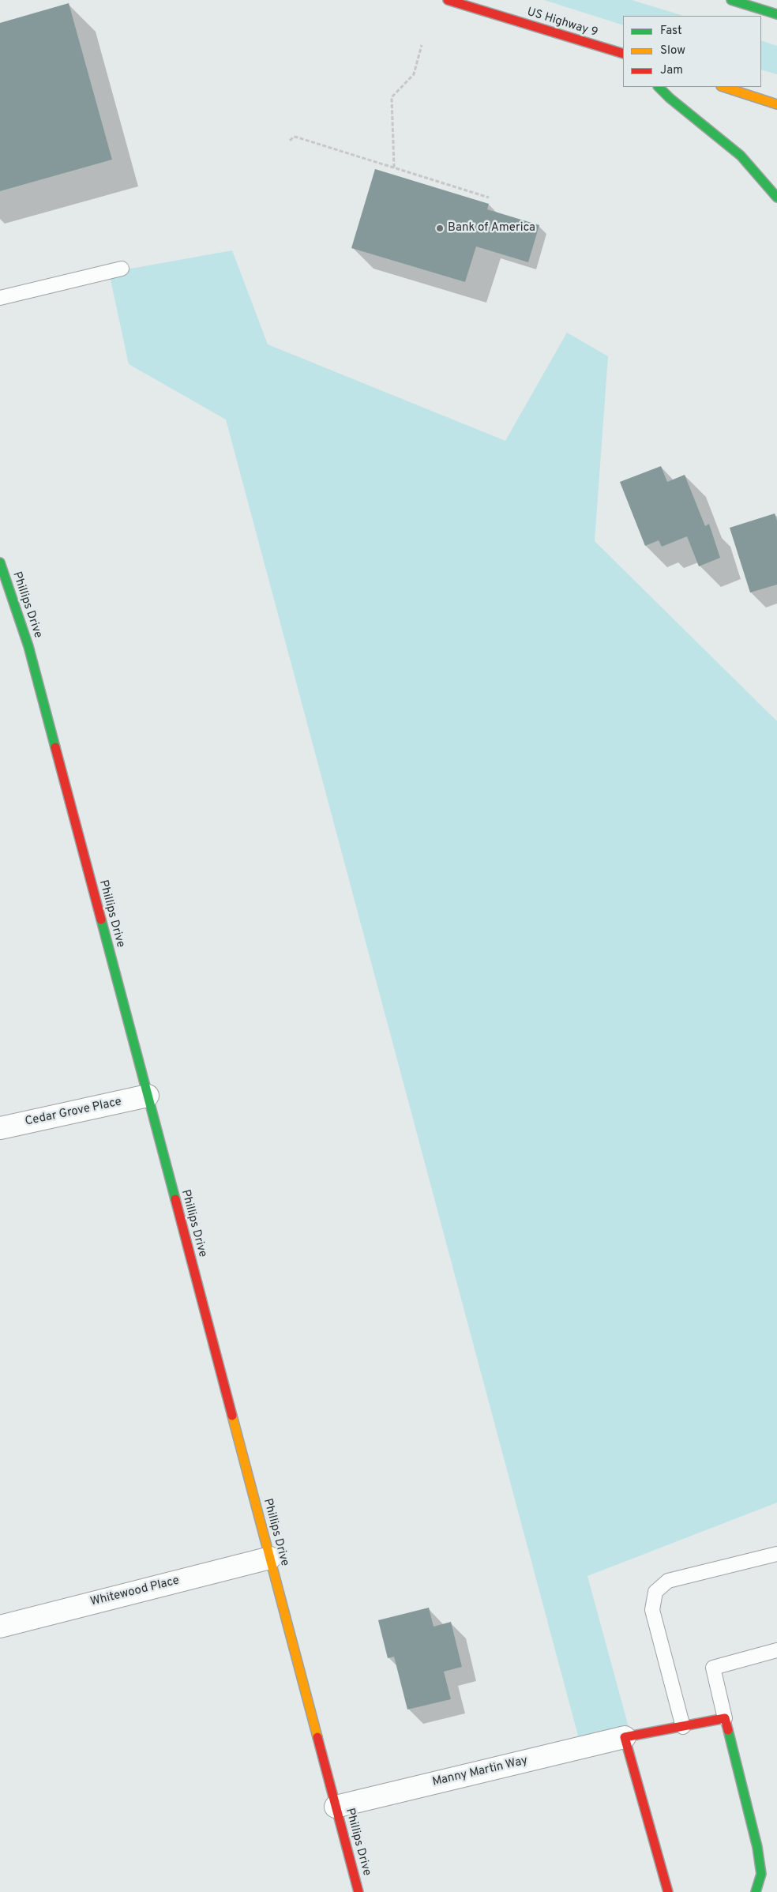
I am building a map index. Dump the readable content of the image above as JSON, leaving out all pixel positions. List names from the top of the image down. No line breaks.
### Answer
{"streets":{"main road":["US Highway 9","Phillips Drive"],"street":["Cedar Grove Place","Whitewood Place","Manny Martin Way"]},"crossings":[["Phillips Drive","Cedar Grove Place"],["Phillips Drive","Whitewood Place"],["Phillips Drive","Manny Martin Way"]],"places":["Bank of America"],"legend":["Fast","Slow","Jam"]}
